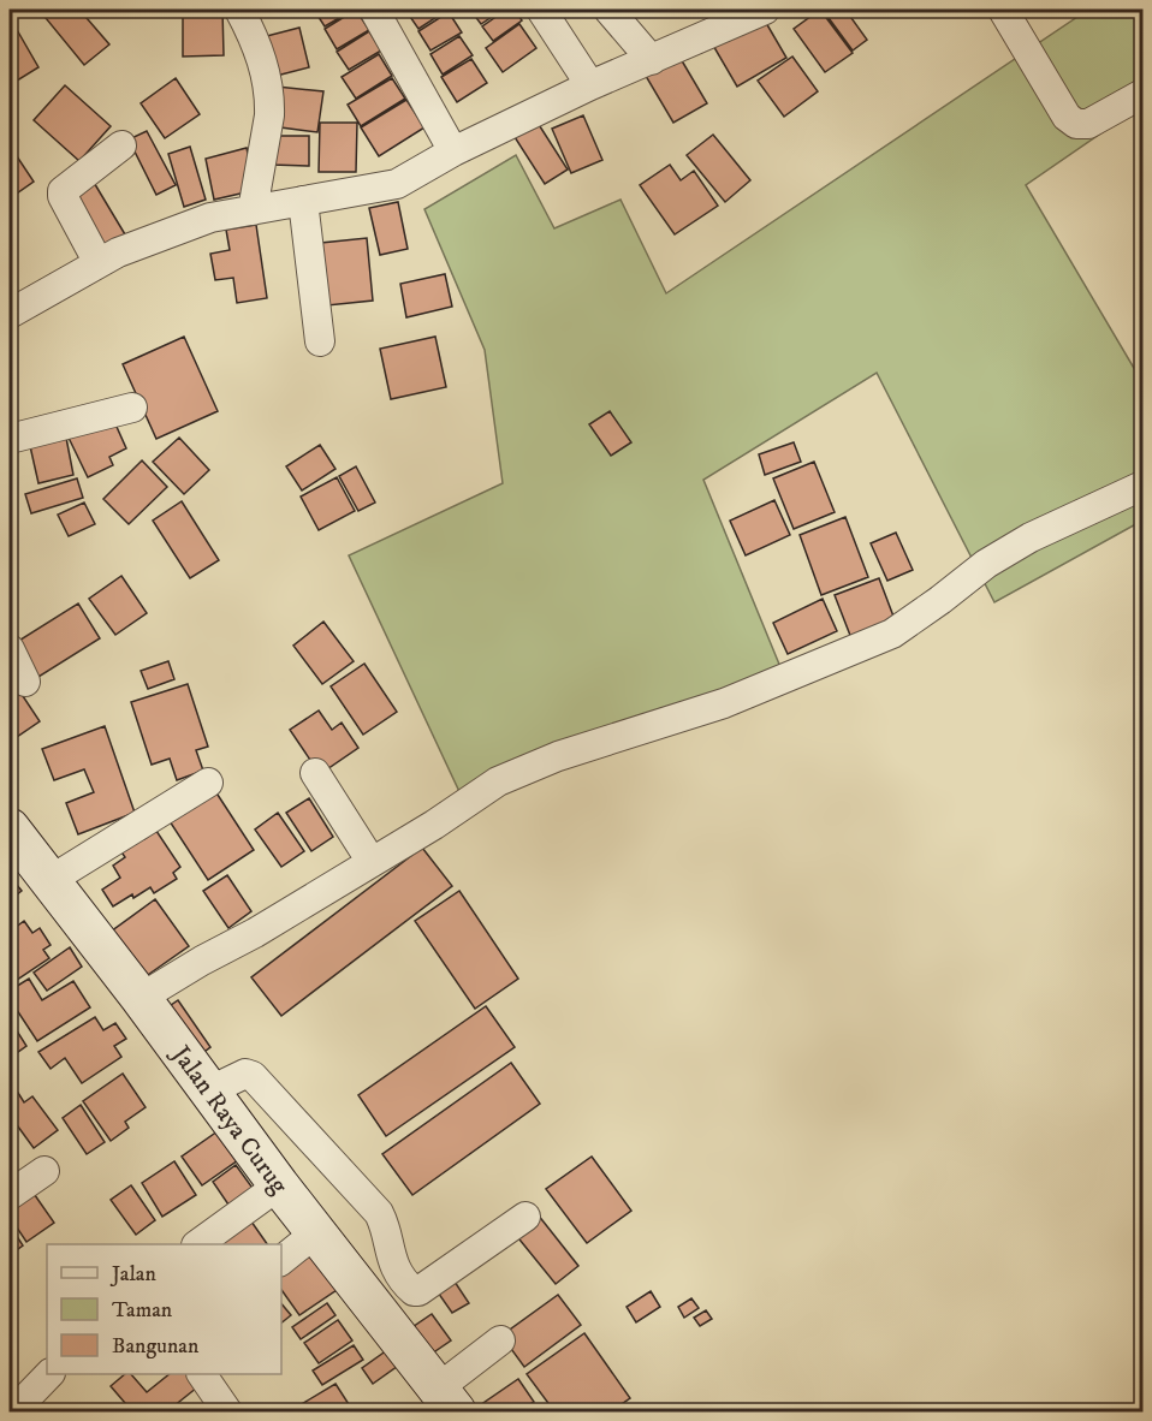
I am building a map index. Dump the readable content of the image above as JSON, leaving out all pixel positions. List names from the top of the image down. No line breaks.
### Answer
{"streets":{"main road":["Jalan Raya Curug"]},"legend":["Jalan","Taman","Bangunan"]}
